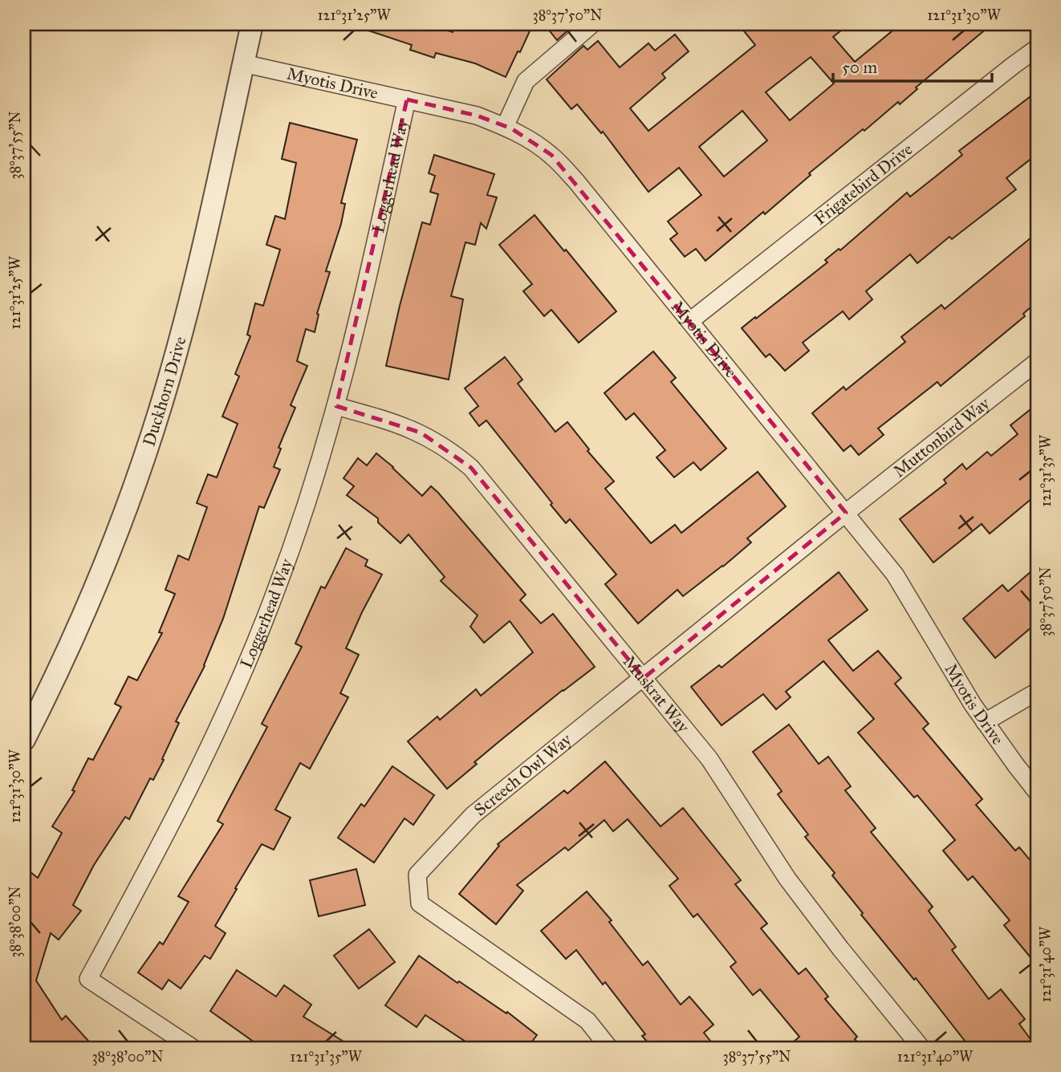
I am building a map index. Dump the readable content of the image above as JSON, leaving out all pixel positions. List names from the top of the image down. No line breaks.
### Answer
{"streets":{"street":["Myotis Drive","Loggerhead Way","Frigatebird Drive","Duckhorn Drive","Muttonbird Way","Muskrat Way","Screech Owl Way"]},"crossings":[["Myotis Drive","Loggerhead Way"],["Myotis Drive","Frigatebird Drive"],["Myotis Drive","Duckhorn Drive"],["Myotis Drive","Muttonbird Way"],["Myotis Drive","Screech Owl Way"],["Loggerhead Way","Muskrat Way"],["Muttonbird Way","Screech Owl Way"],["Muskrat Way","Screech Owl Way"]],"scale_bar":"50 m","coordinates":["121°31'25\"W","38°37'50\"N","121°31'30\"W","38°37'55\"N","121°31'35\"W","38°38'00\"N","121°31'40\"W"]}
